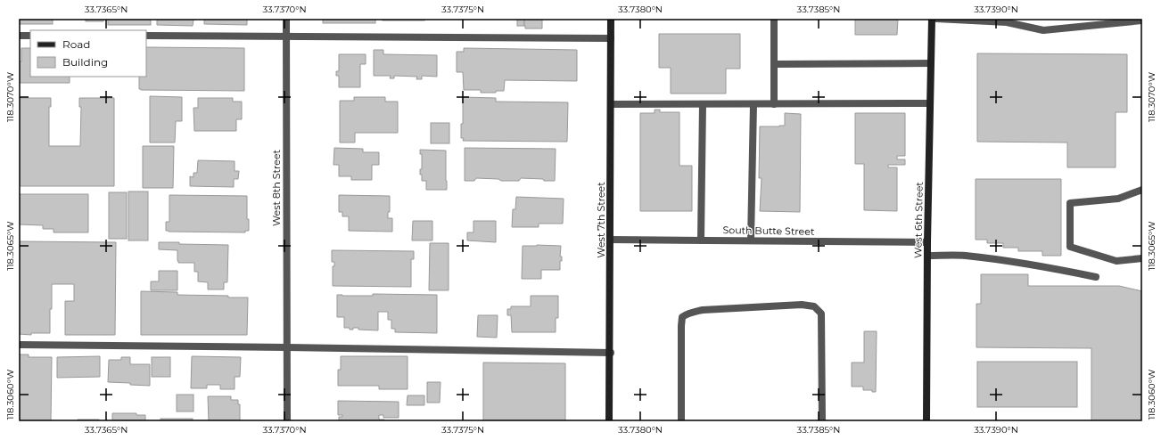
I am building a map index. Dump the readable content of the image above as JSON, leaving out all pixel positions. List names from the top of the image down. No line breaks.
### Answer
{"streets":{"street":["West 8th Street","West 7th Street","West 6th Street","South Butte Street"]},"crossings":[["West 7th Street","South Butte Street"],["West 6th Street","South Butte Street"]],"legend":["Road","Building"],"coordinates":["33.7365°N","33.7370°N","33.7375°N","33.7380°N","33.7385°N","33.7390°N","118.3070°W","118.3065°W","118.3060°W"]}
